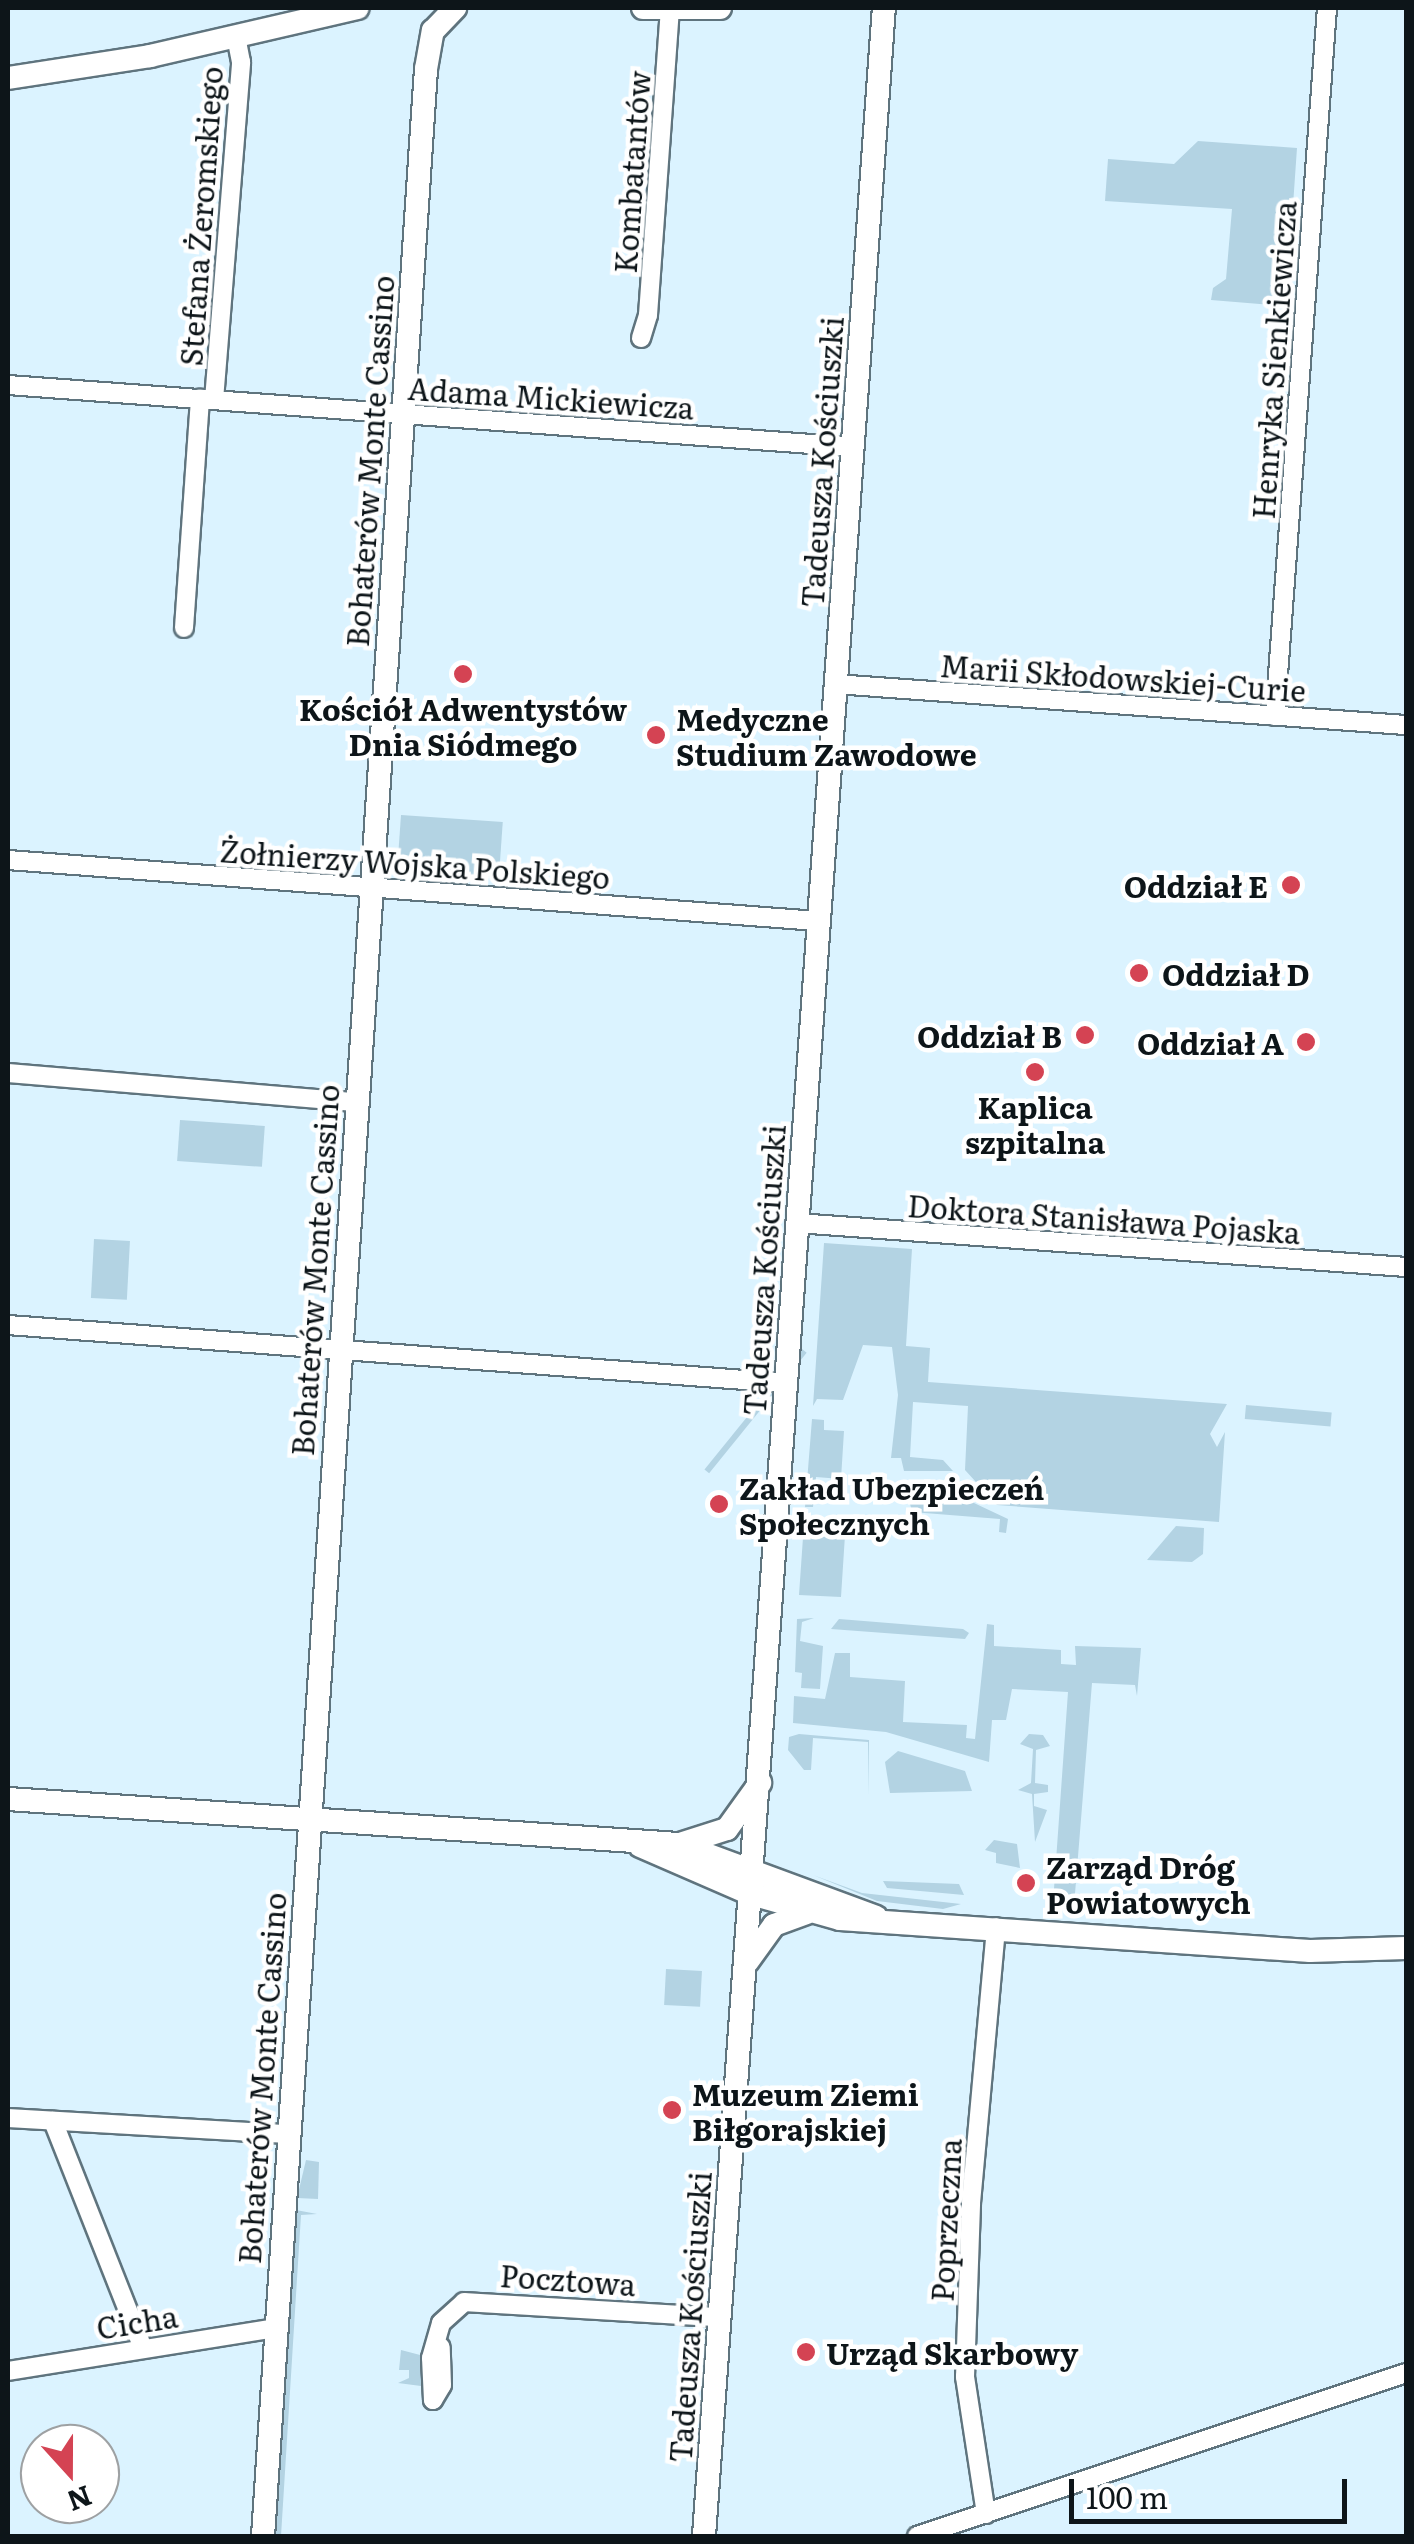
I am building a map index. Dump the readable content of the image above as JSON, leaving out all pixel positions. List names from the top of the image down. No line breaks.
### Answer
{"streets":{"street":["Kombatantów","Stefana Żeromskiego","Henryka Sienkiewicza","Adama Mickiewicza","Bohaterów Monte Cassino","Tadeusza Kościuszki","Marii Skłodowskiej-Curie","Żołnierzy Wojska Polskiego","Doktora Stanisława Pojaska","Poprzeczna","Pocztowa","Cicha"]},"crossings":[["Stefana Żeromskiego","Adama Mickiewicza"],["Henryka Sienkiewicza","Marii Skłodowskiej-Curie"],["Adama Mickiewicza","Bohaterów Monte Cassino"],["Adama Mickiewicza","Tadeusza Kościuszki"],["Bohaterów Monte Cassino","Żołnierzy Wojska Polskiego"],["Bohaterów Monte Cassino","Cicha"],["Tadeusza Kościuszki","Marii Skłodowskiej-Curie"],["Tadeusza Kościuszki","Żołnierzy Wojska Polskiego"],["Tadeusza Kościuszki","Doktora Stanisława Pojaska"],["Tadeusza Kościuszki","Pocztowa"]],"places":["Kościół Adwentystów Dnia Siódmego","Medyczne Studium Zawodowe","Oddział E","Oddział D","Oddział B","Oddział A","Kaplica szpitalna","Zakład Ubezpieczeń Społecznych","Zarząd Dróg Powiatowych","Muzeum Ziemi Biłgorajskiej","Urząd Skarbowy"],"scale_bar":"100 m","north":"bottom"}
